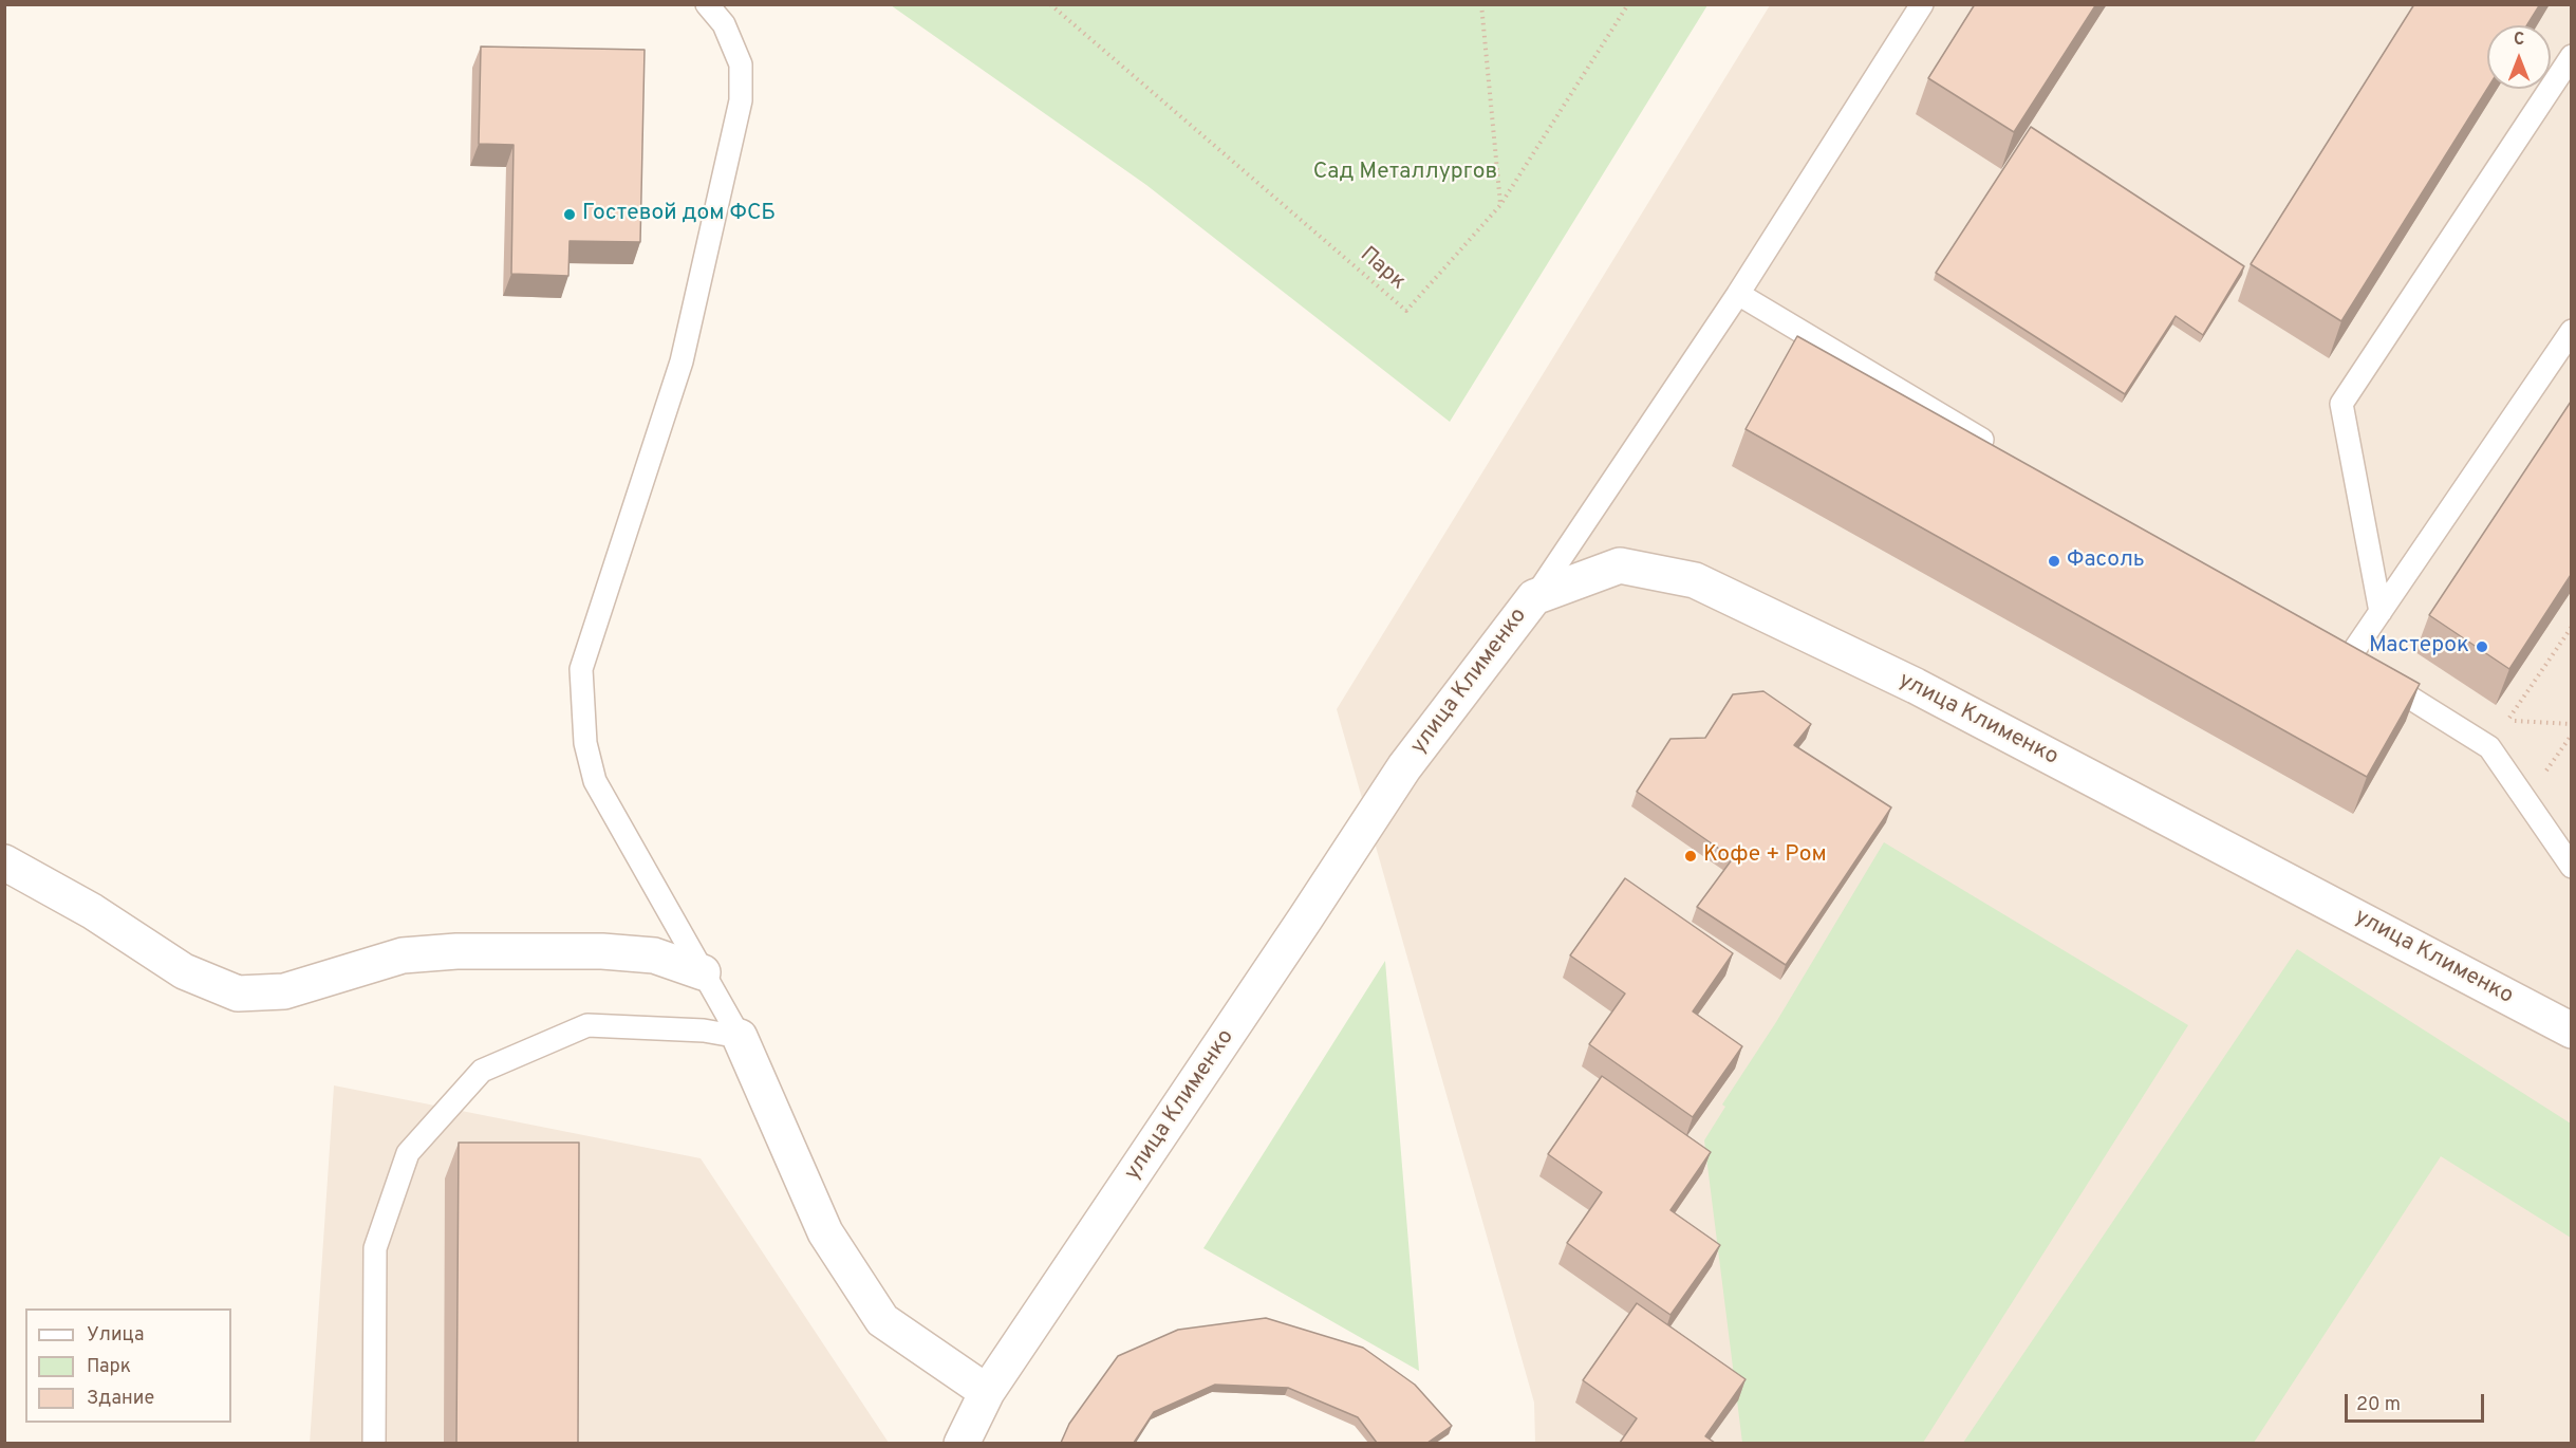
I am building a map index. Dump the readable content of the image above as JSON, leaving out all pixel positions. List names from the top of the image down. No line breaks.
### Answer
{"streets":{"street":["улица Клименко"],"path":["Парк"]},"parks":["Сад Металлургов"],"places":["Гостевой дом ФСБ","Фасоль","Мастерок","Кофе + Ром"],"legend":["Улица","Парк","Здание"],"scale_bar":"20 m","north":"top"}
